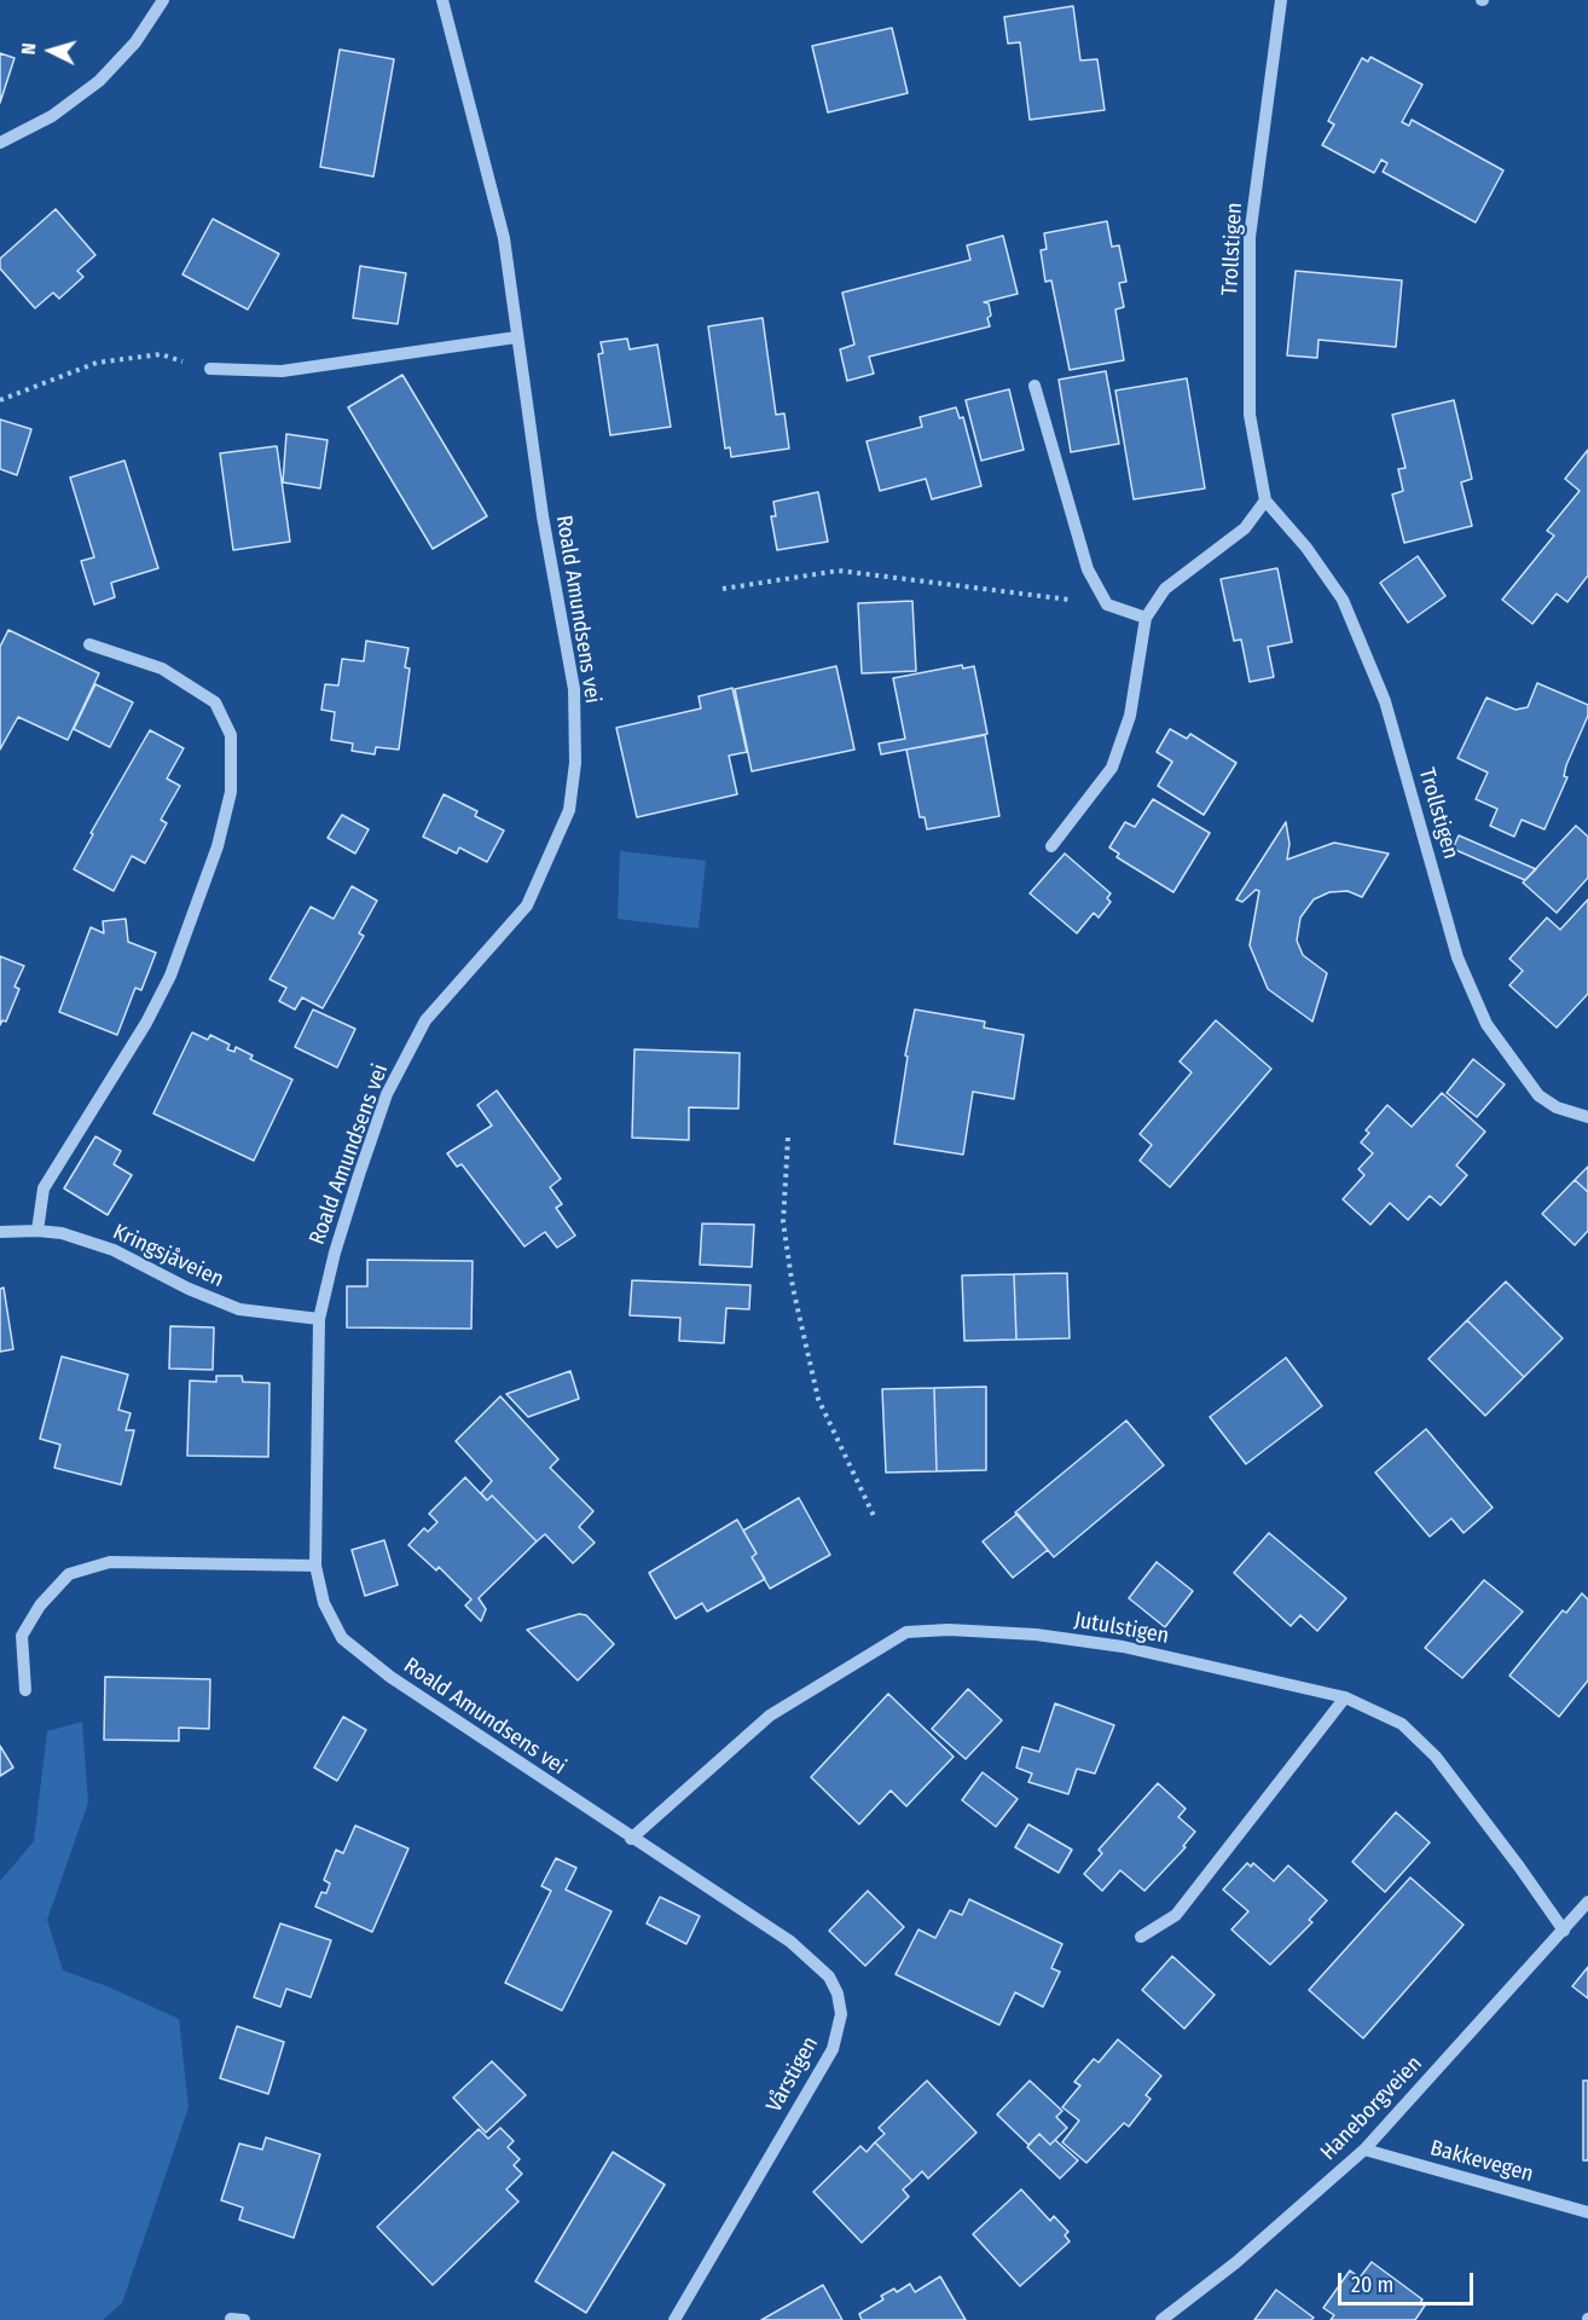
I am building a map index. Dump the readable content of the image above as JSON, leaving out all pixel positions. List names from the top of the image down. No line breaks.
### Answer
{"streets":{"street":["Trollstigen","Roald Amundsens vei","Kringsjåveien","Jutulstigen","Vårstigen","Haneborgveien","Bakkevegen"]},"crossings":[["Roald Amundsens vei","Kringsjåveien"],["Roald Amundsens vei","Jutulstigen"],["Roald Amundsens vei","Vårstigen"],["Jutulstigen","Vårstigen"],["Jutulstigen","Haneborgveien"],["Haneborgveien","Bakkevegen"]],"scale_bar":"20 m","north":"left"}
